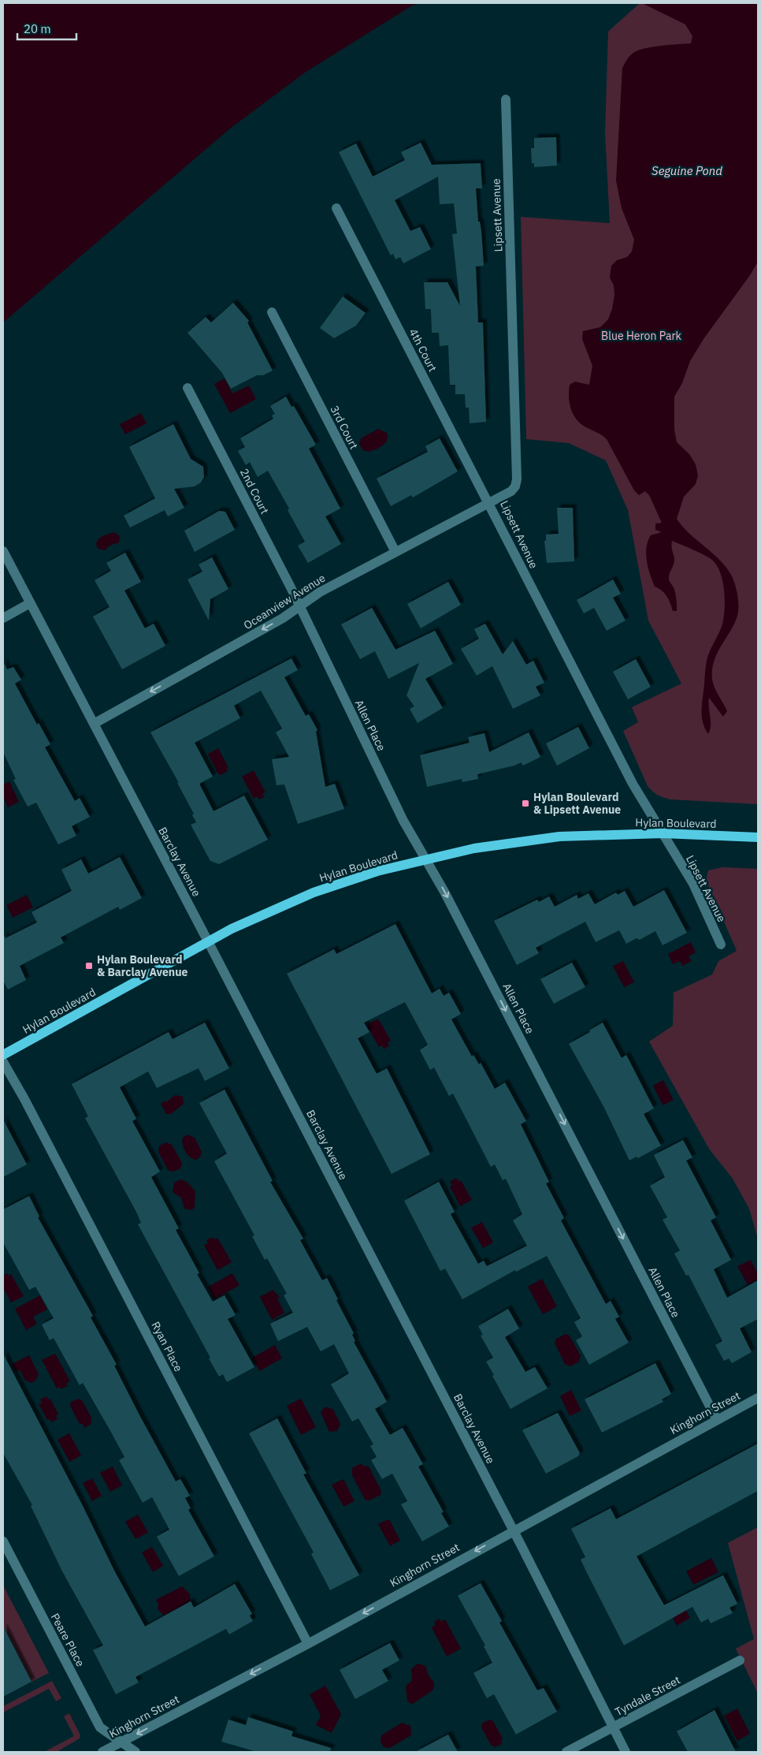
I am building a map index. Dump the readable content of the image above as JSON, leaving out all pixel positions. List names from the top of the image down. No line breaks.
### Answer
{"streets":{"main road":["Hylan Boulevard"],"street":["Lipsett Avenue","4th Court","3rd Court","2nd Court","Oceanview Avenue","Allen Place","Barclay Avenue","Ryan Place","Kinghorn Street","Peare Place","Tyndale Street"]},"crossings":[["Lipsett Avenue","4th Court"],["Lipsett Avenue","Oceanview Avenue"],["Lipsett Avenue","Hylan Boulevard"],["4th Court","Oceanview Avenue"],["3rd Court","Oceanview Avenue"],["2nd Court","Oceanview Avenue"],["2nd Court","Allen Place"],["Oceanview Avenue","Allen Place"],["Oceanview Avenue","Barclay Avenue"],["Allen Place","Hylan Boulevard"],["Allen Place","Kinghorn Street"],["Hylan Boulevard","Barclay Avenue"],["Barclay Avenue","Kinghorn Street"],["Barclay Avenue","Tyndale Street"],["Ryan Place","Kinghorn Street"],["Kinghorn Street","Peare Place"]],"one_way":["Oceanview Avenue","Allen Place","Kinghorn Street"],"water":["Seguine Pond"],"parks":["Blue Heron Park"],"places":{"transit":["Hylan Boulevard & Lipsett Avenue","Hylan Boulevard & Barclay Avenue"]},"scale_bar":"20 m"}
